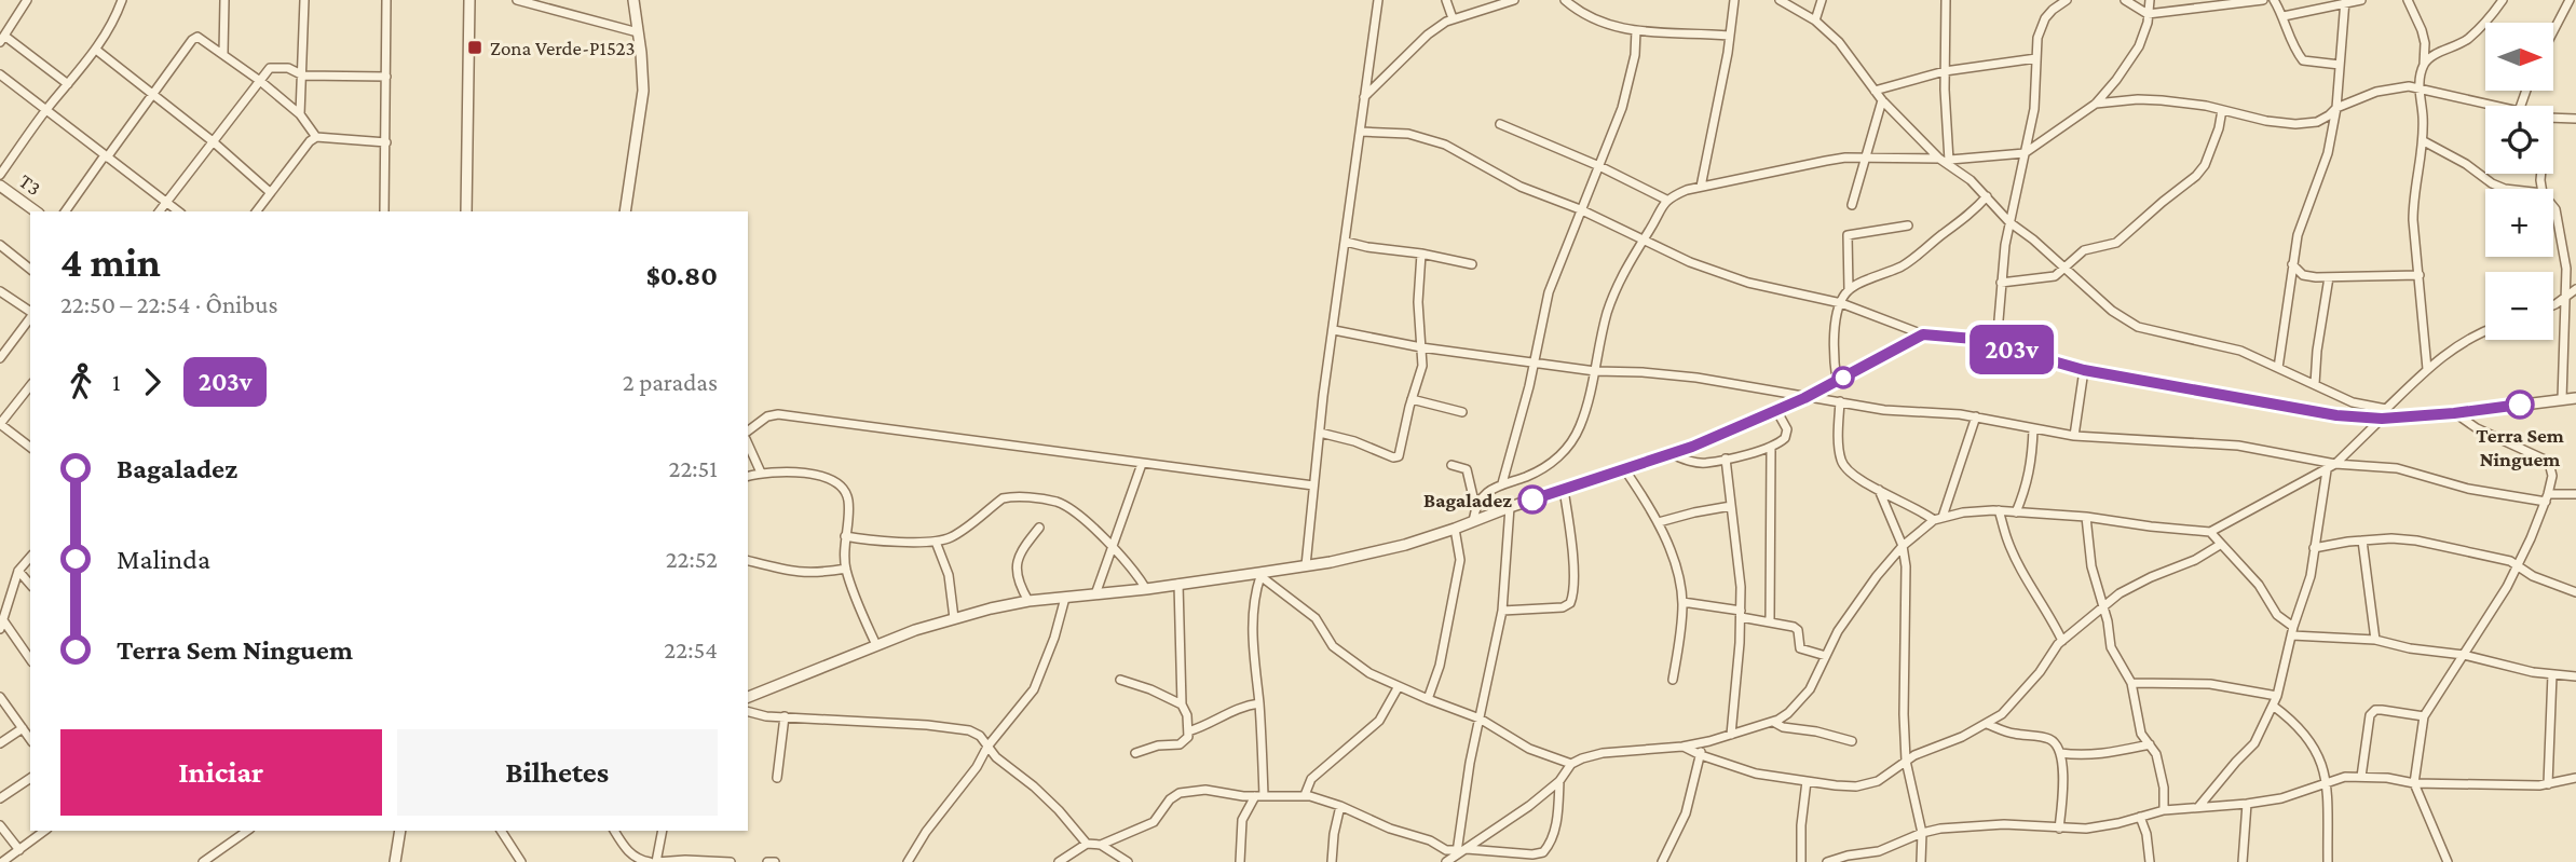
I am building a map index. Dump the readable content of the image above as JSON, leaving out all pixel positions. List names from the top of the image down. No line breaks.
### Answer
{"streets":{"street":["T3"]},"places":{"transit":["Zona Verde-P1523"],"other":["Terra Sem Ninguem","Bagaladez"]},"lines":["bus line 203v"],"north":"right","page":{"on_map":"203v","map_buttons":["+","−"],"heading":["4 min","22:50 – 22:54 · Ônibus","$0.80"],"legs":["1","203v","2 paradas"],"list":[{"name":"Bagaladez","value":"22:51"},{"name":"Malinda","value":"22:52"},{"name":"Terra Sem Ninguem","value":"22:54"}],"buttons":["Iniciar","Bilhetes"]}}
